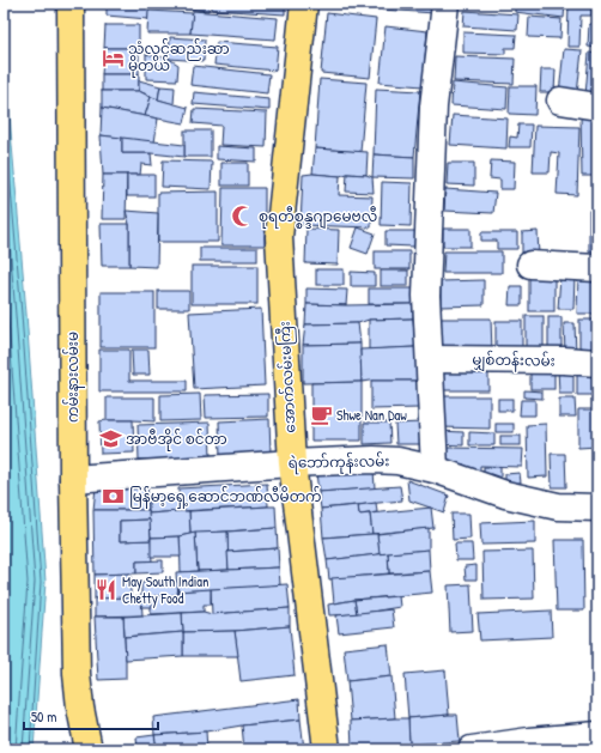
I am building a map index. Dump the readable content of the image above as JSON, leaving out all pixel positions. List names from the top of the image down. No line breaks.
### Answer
{"streets":{"main road":["ကမ်းနားလမ်းမ","အောက်လမ်းမကြီး"],"street":["မျှစ်တန်းလမ်း","ရဲဘော်ကုန်းလမ်း"]},"crossings":[["ကမ်းနားလမ်းမ","ရဲဘော်ကုန်းလမ်း"],["အောက်လမ်းမကြီး","ရဲဘော်ကုန်းလမ်း"]],"places":{"hotel":["သံလွင်ဆည်းဆာ မိုတယ်"],"mosque":["စုရတီစ္စန္ဒဂျာမေဗလီ"],"cafe":["Shwe Nan Daw"],"school or university":["အာဗီအိုင် စင်တာ"],"bank":["မြန်မာ့ရှေ့ဆောင်ဘဏ်လီမိတက်"],"restaurant":["May South Indian Chetty Food"]},"scale_bar":"50 m"}
